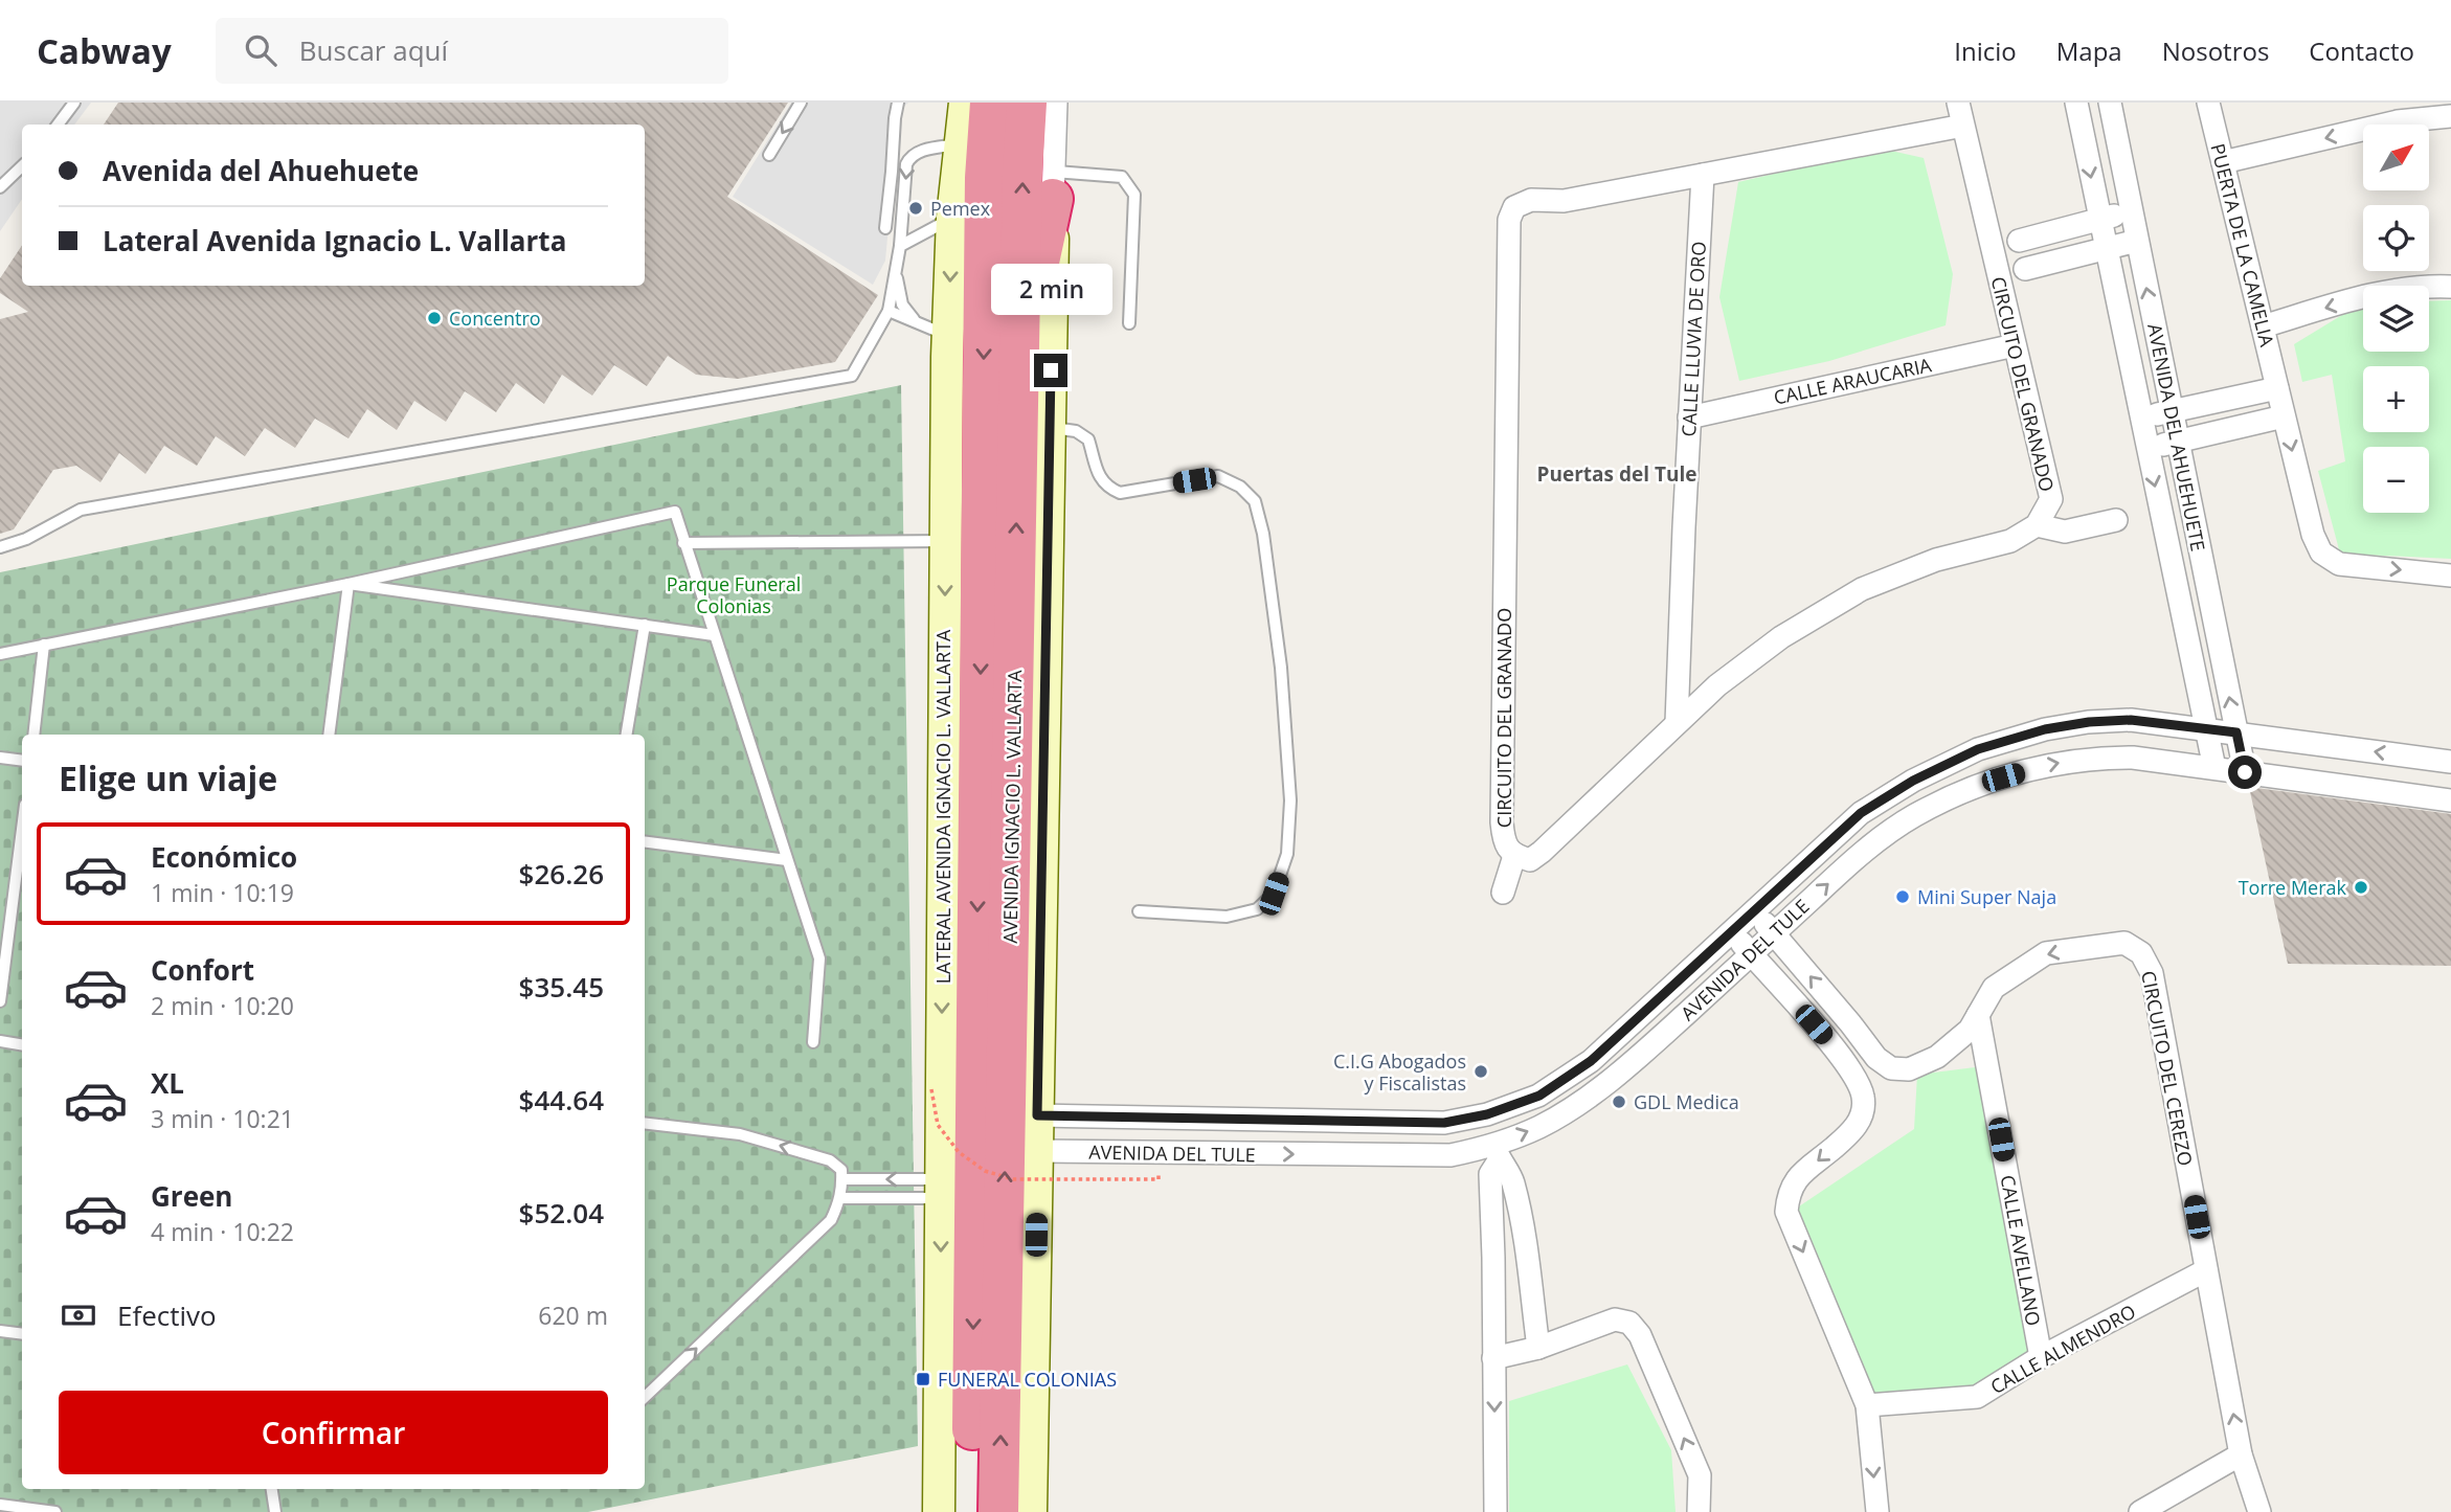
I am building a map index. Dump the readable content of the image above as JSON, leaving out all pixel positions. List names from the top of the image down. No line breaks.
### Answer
{"streets":{"highway":["AVENIDA IGNACIO L. VALLARTA"],"street":["PUERTA DE LA CAMELIA","CALLE LLUVIA DE ORO","CALLE ARAUCARIA","CIRCUITO DEL GRANADO","AVENIDA DEL AHUEHUETE","LATERAL AVENIDA IGNACIO L. VALLARTA","AVENIDA DEL TULE","CIRCUITO DEL CEREZO","CALLE AVELLANO","CALLE ALMENDRO"]},"crossings":[["CALLE LLUVIA DE ORO","CALLE ARAUCARIA"],["CALLE LLUVIA DE ORO","CIRCUITO DEL GRANADO"],["CALLE ARAUCARIA","CIRCUITO DEL GRANADO"],["AVENIDA DEL AHUEHUETE","AVENIDA DEL TULE"],["LATERAL AVENIDA IGNACIO L. VALLARTA","AVENIDA IGNACIO L. VALLARTA"],["CIRCUITO DEL CEREZO","CALLE AVELLANO"],["CIRCUITO DEL CEREZO","CALLE ALMENDRO"],["CALLE AVELLANO","CALLE ALMENDRO"]],"one_way":["PUERTA DE LA CAMELIA"],"districts":["Puertas del Tule"],"parks":["Parque Funeral Colonias"],"places":{"other":["Pemex","Concentro","Torre Merak","Mini Super Naja","C.I.G Abogados y Fiscalistas","GDL Medica"],"transit":["FUNERAL COLONIAS"]},"north":"top right","page":{"header":"Cabway","search":"Buscar aquí","nav":["Inicio","Mapa","Nosotros","Contacto"],"map_buttons":["+","−"],"banner":["Avenida del Ahuehuete","Lateral Avenida Ignacio L. Vallarta"],"bubble":"2 min","heading":"Elige un viaje","list":[{"name":"Económico","note":"1 min · 10:19","value":"$26.26"},{"name":"Confort","note":"2 min · 10:20","value":"$35.45"},{"name":"XL","note":"3 min · 10:21","value":"$44.64"},{"name":"Green","note":"4 min · 10:22","value":"$52.04"}],"pay":["Efectivo","620 m"],"buttons":"Confirmar"}}
